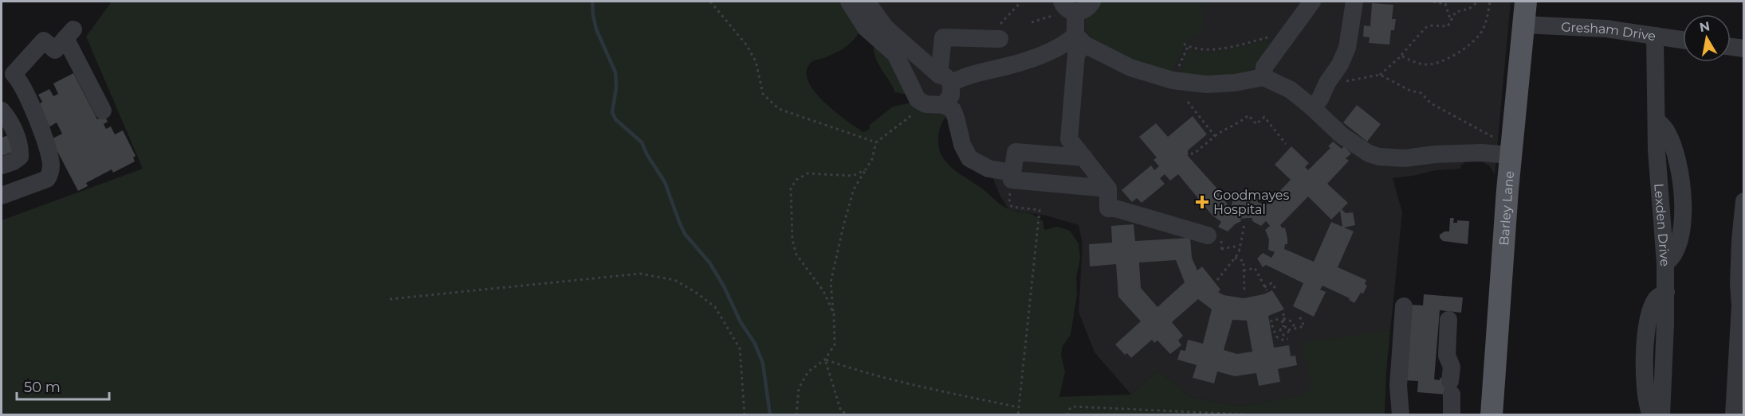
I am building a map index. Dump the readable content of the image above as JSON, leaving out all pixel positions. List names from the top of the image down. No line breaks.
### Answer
{"streets":{"main road":["Barley Lane"],"street":["Gresham Drive","Lexden Drive"]},"crossings":[["Gresham Drive","Barley Lane"],["Gresham Drive","Lexden Drive"]],"places":{"health":["Goodmayes Hospital"]},"scale_bar":"50 m","north":"top"}
